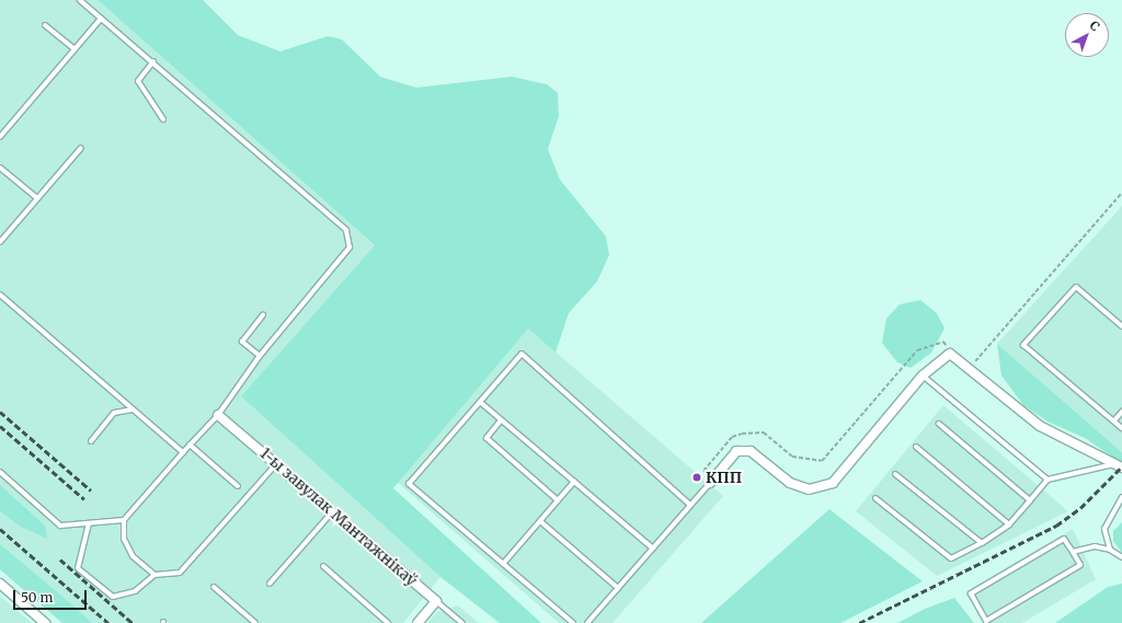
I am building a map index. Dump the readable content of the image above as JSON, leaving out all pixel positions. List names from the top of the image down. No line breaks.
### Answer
{"streets":{"street":["1-ы завулак Мантажнікаў"]},"places":["КПП"],"scale_bar":"50 m","north":"top right"}
